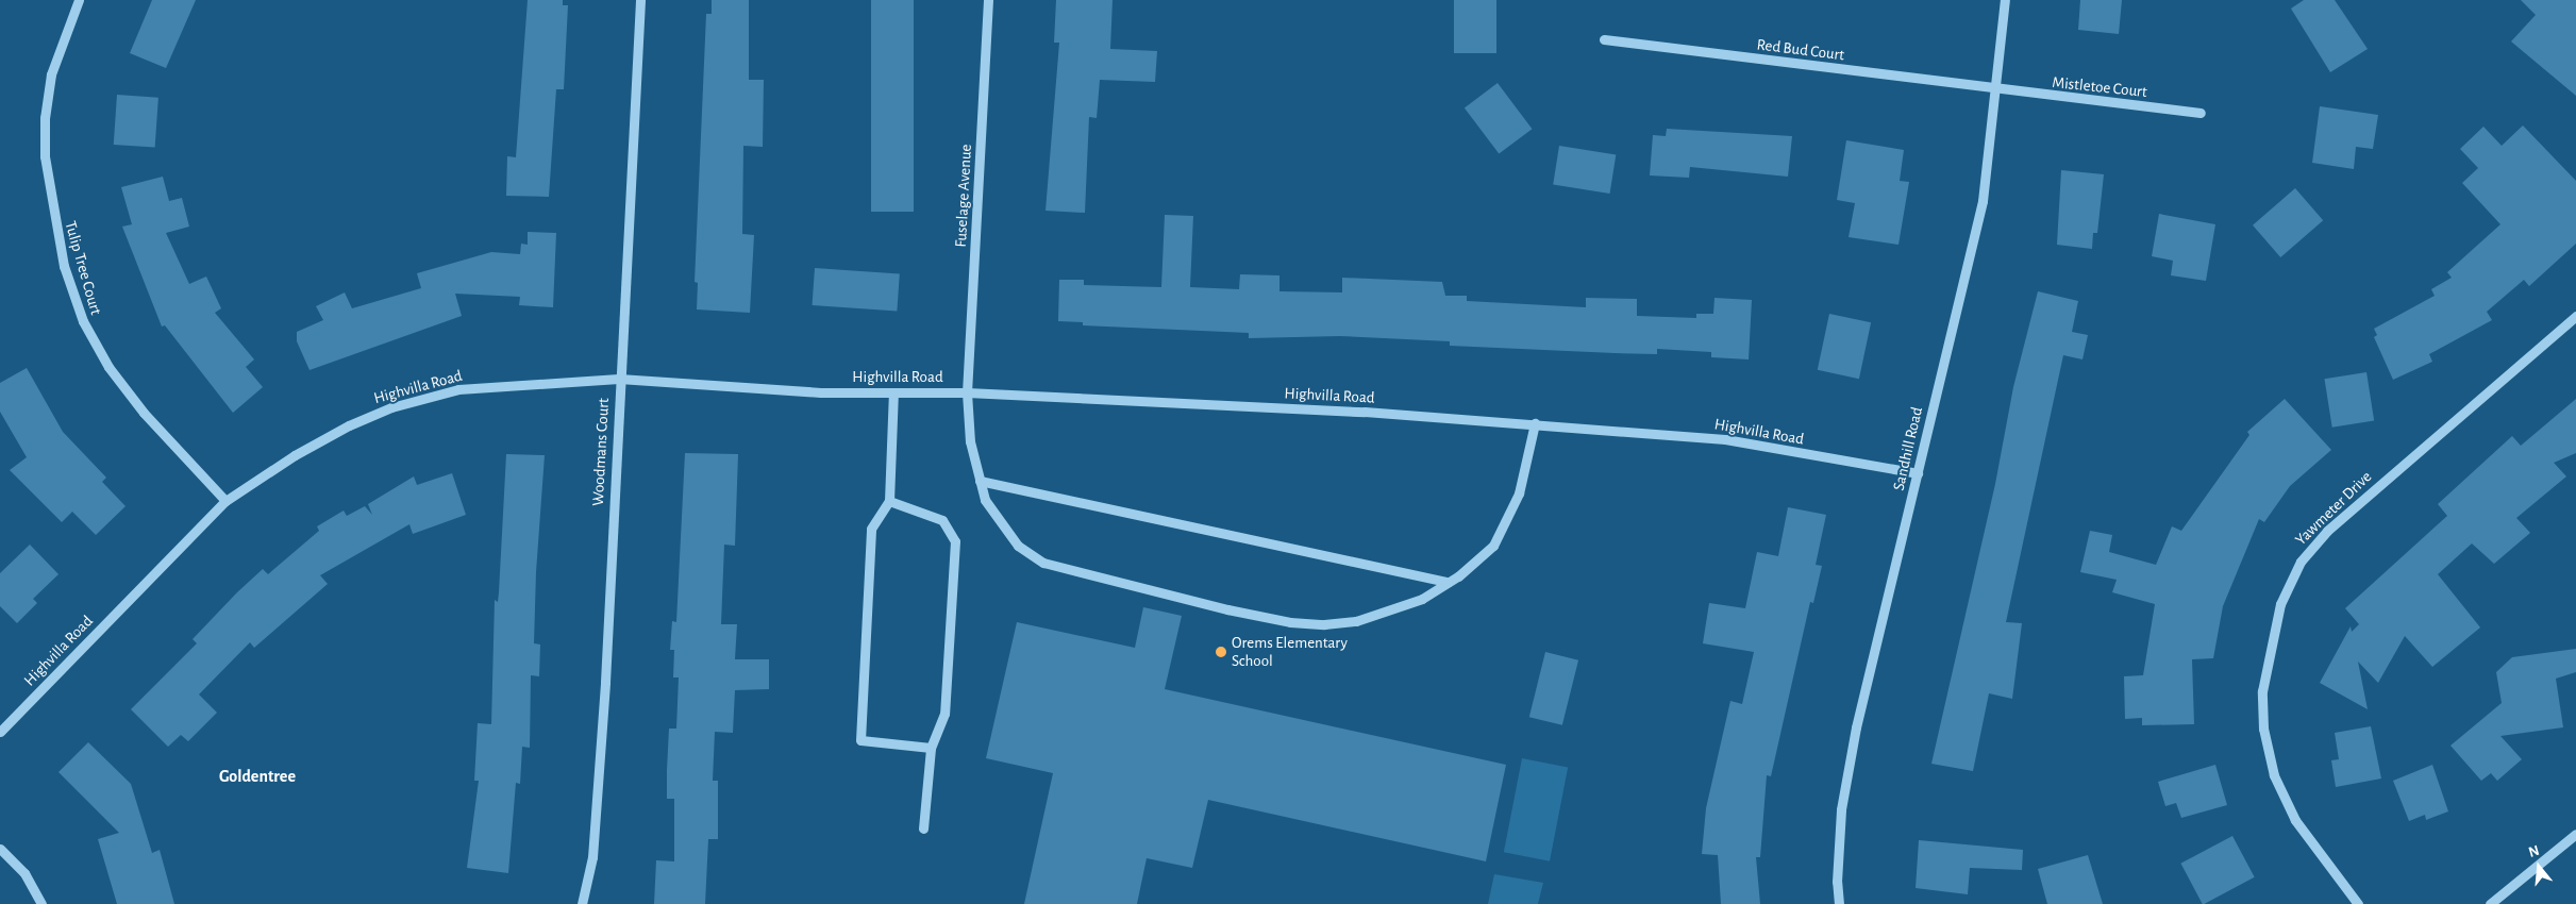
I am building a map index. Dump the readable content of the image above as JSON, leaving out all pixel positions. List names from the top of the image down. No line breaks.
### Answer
{"streets":{"street":["Red Bud Court","Mistletoe Court","Fuselage Avenue","Tulip Tree Court","Highvilla Road","Sandhill Road","Woodmans Court","Yawmeter Drive"]},"crossings":[["Red Bud Court","Mistletoe Court"],["Red Bud Court","Sandhill Road"],["Mistletoe Court","Sandhill Road"],["Fuselage Avenue","Highvilla Road"],["Tulip Tree Court","Highvilla Road"],["Highvilla Road","Sandhill Road"],["Highvilla Road","Woodmans Court"]],"districts":["Goldentree"],"places":["Orems Elementary School"],"north":"top"}
